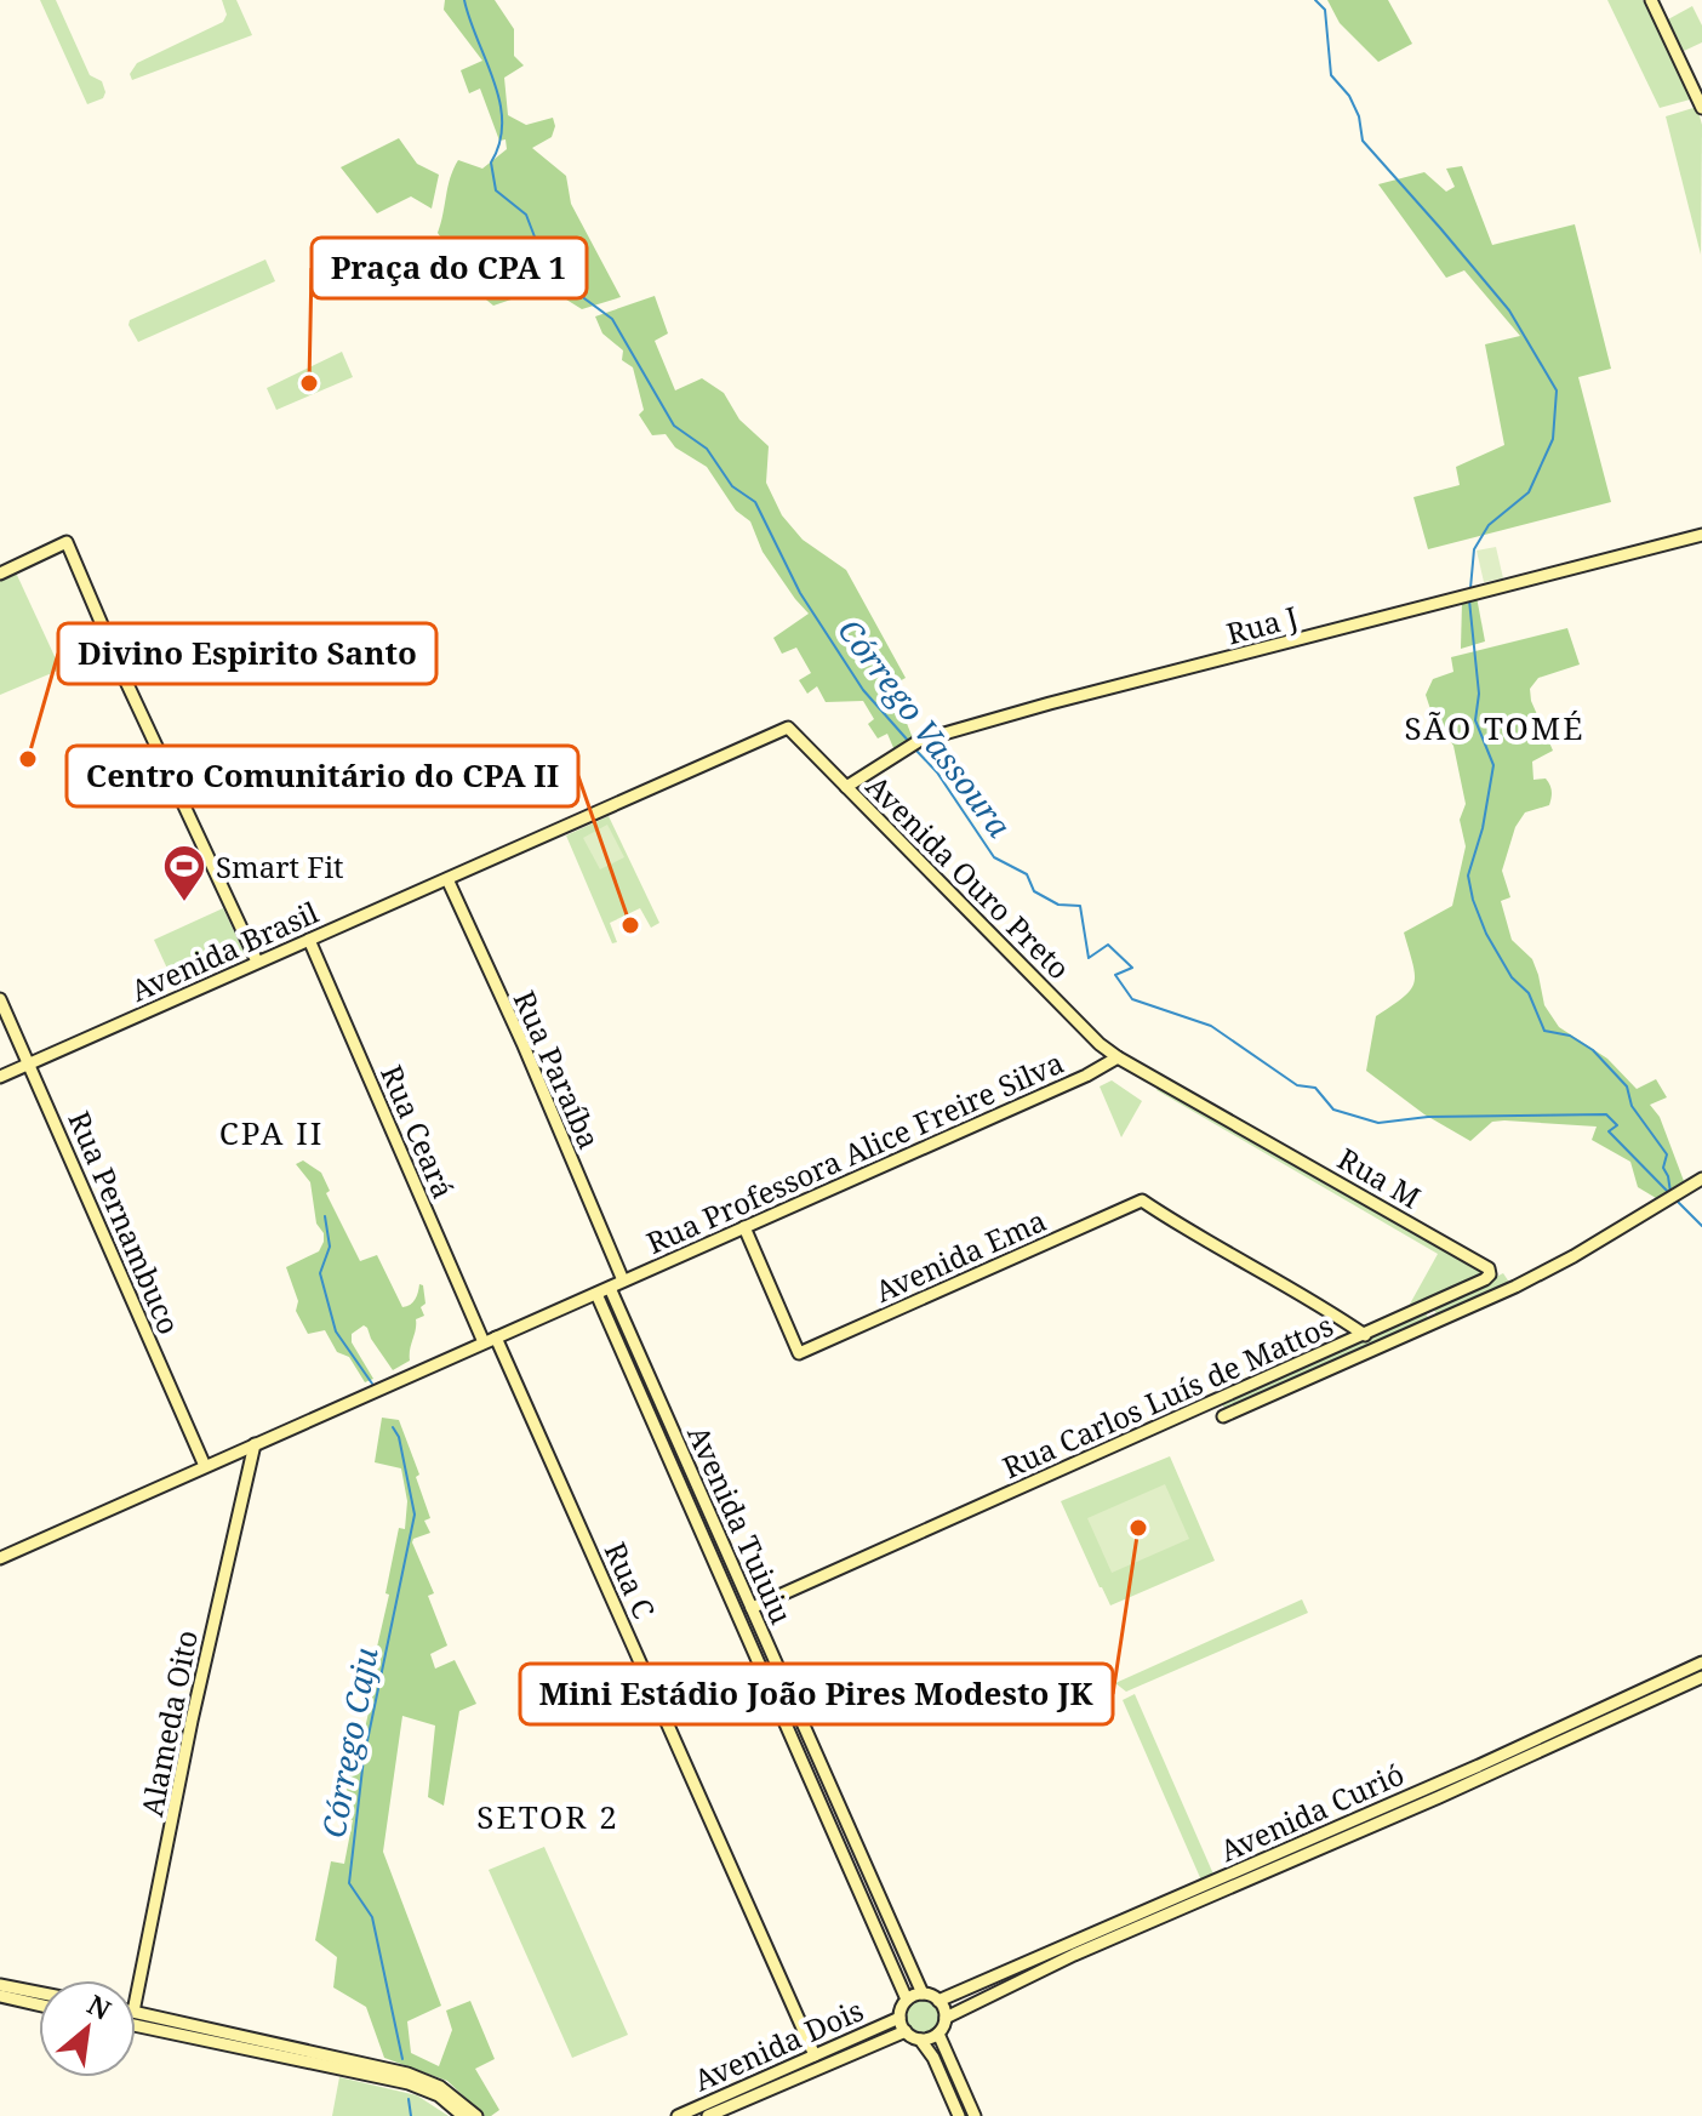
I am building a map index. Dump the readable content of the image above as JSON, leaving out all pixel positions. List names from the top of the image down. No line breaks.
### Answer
{"streets":{"main road":["Rua J","Avenida Ouro Preto","Avenida Brasil","Rua Paraíba","Rua Ceará","Rua Professora Alice Freire Silva","Rua M","Rua Pernambuco","Avenida Ema","Rua Carlos Luís de Mattos","Avenida Tuiuiu","Rua C","Alameda Oito","Avenida Curió","Avenida Dois"]},"crossings":[["Rua J","Avenida Ouro Preto"],["Avenida Ouro Preto","Avenida Brasil"],["Avenida Ouro Preto","Rua Professora Alice Freire Silva"],["Avenida Ouro Preto","Rua M"],["Avenida Brasil","Rua Paraíba"],["Avenida Brasil","Rua Ceará"],["Avenida Brasil","Rua Pernambuco"],["Rua Paraíba","Rua Professora Alice Freire Silva"],["Rua Ceará","Rua Professora Alice Freire Silva"],["Rua Professora Alice Freire Silva","Rua M"],["Rua Professora Alice Freire Silva","Rua Pernambuco"],["Rua Professora Alice Freire Silva","Avenida Ema"],["Rua Professora Alice Freire Silva","Avenida Tuiuiu"],["Rua Professora Alice Freire Silva","Rua C"],["Rua Professora Alice Freire Silva","Alameda Oito"],["Rua M","Rua Carlos Luís de Mattos"],["Avenida Ema","Rua Carlos Luís de Mattos"],["Rua Carlos Luís de Mattos","Avenida Tuiuiu"],["Avenida Tuiuiu","Avenida Curió"],["Avenida Tuiuiu","Avenida Dois"],["Rua C","Avenida Dois"],["Avenida Curió","Avenida Dois"]],"districts":["SÃO TOMÉ","CPA II","SETOR 2"],"water":["Córrego Vassoura","Córrego Caju"],"places":{"other":["Praça do CPA 1","Divino Espirito Santo","Centro Comunitário do CPA II","Mini Estádio João Pires Modesto JK"],"sports":["Smart Fit"]},"north":"top right"}
